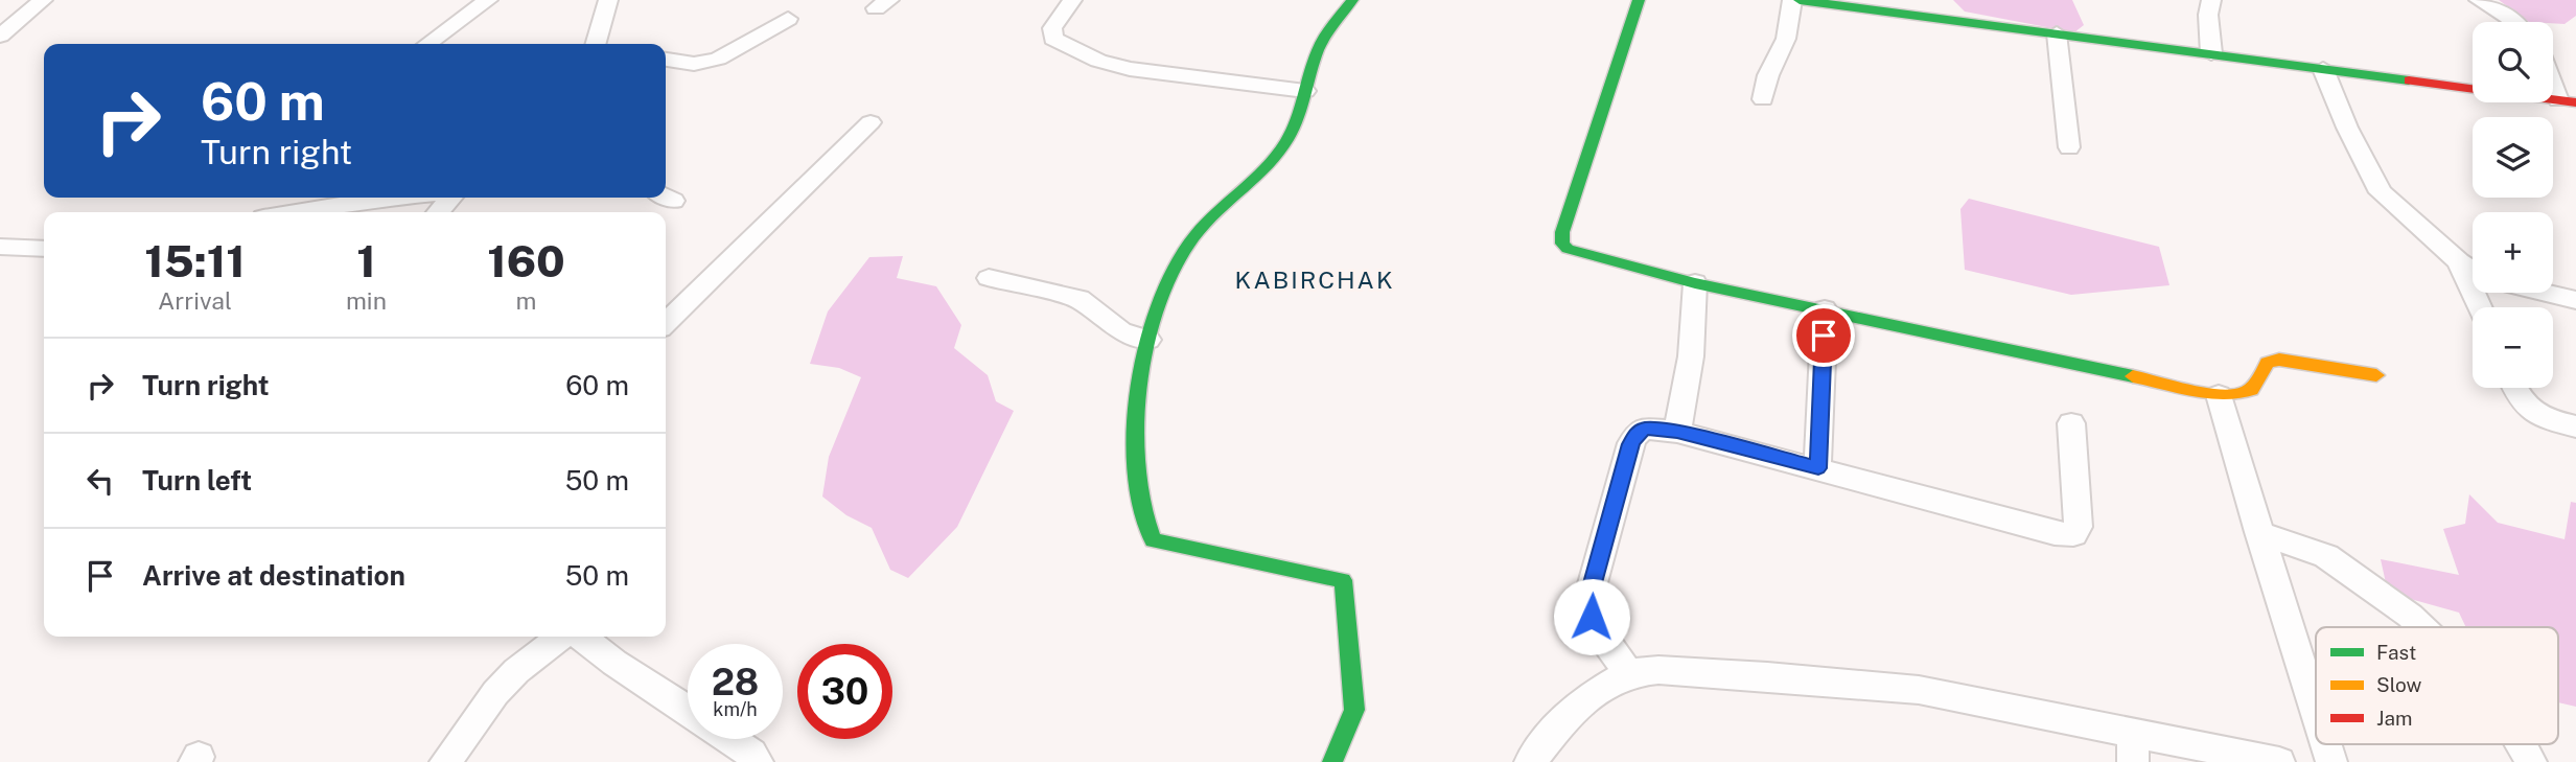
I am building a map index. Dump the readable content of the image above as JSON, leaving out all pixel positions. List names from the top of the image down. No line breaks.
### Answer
{"districts":["KABIRCHAK"],"legend":["Fast","Slow","Jam"],"page":{"map_buttons":["+","−"],"turn":["60 m","Turn right"],"eta":["15:11","Arrival","1","min","160","m"],"list":[{"name":"Turn right","value":"60 m"},{"name":"Turn left","value":"50 m"},{"name":"Arrive at destination","value":"50 m"}],"speed":"28 km/h","limit":"30"}}
